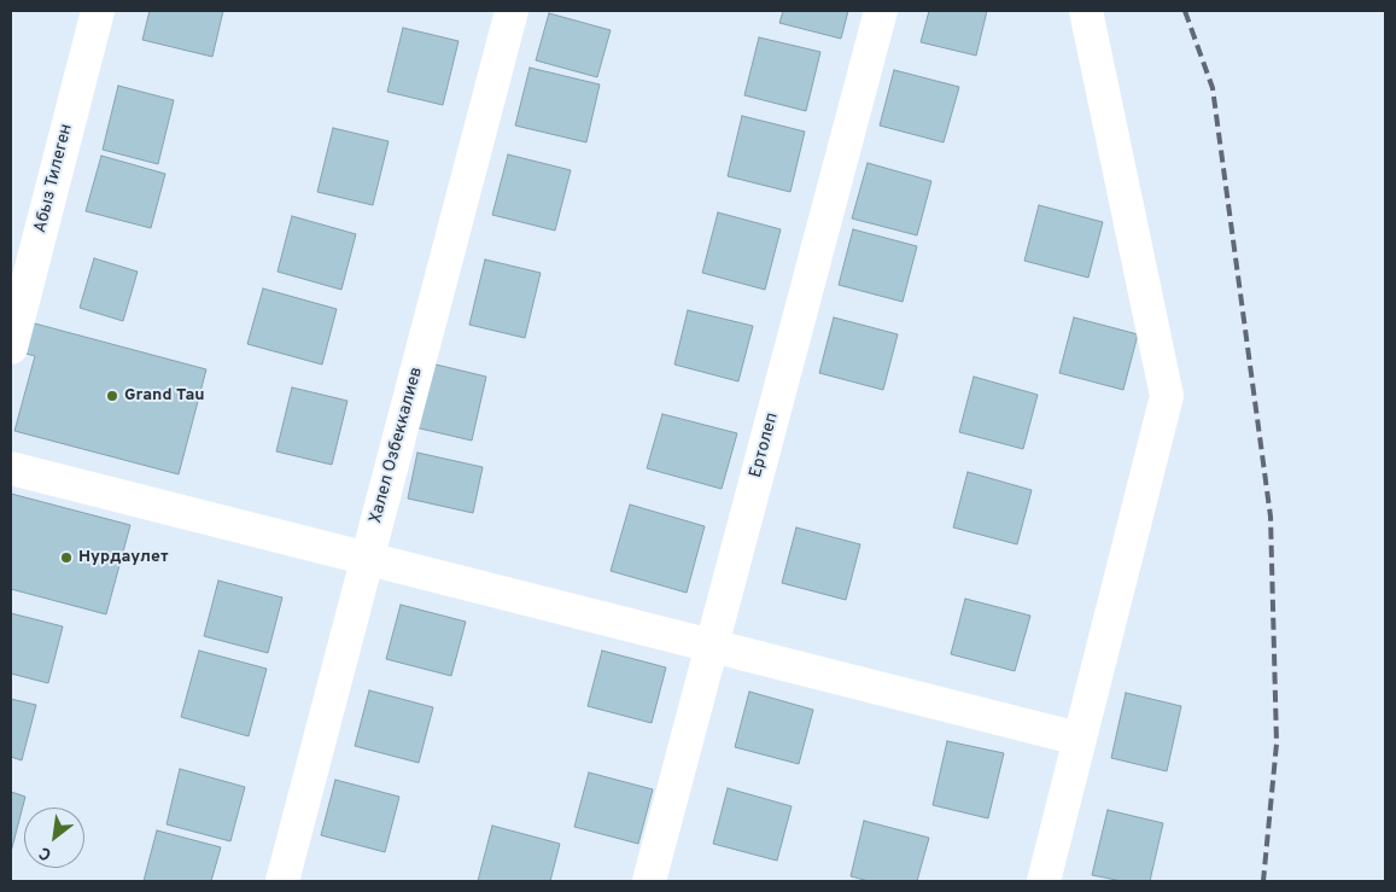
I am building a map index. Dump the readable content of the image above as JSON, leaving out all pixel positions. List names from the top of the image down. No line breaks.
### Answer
{"streets":{"street":["Абыз Тилеген","Халел Озбеккалиев","Ертолеп"]},"places":["Grand Tau","Нурдаулет"],"north":"bottom left"}
